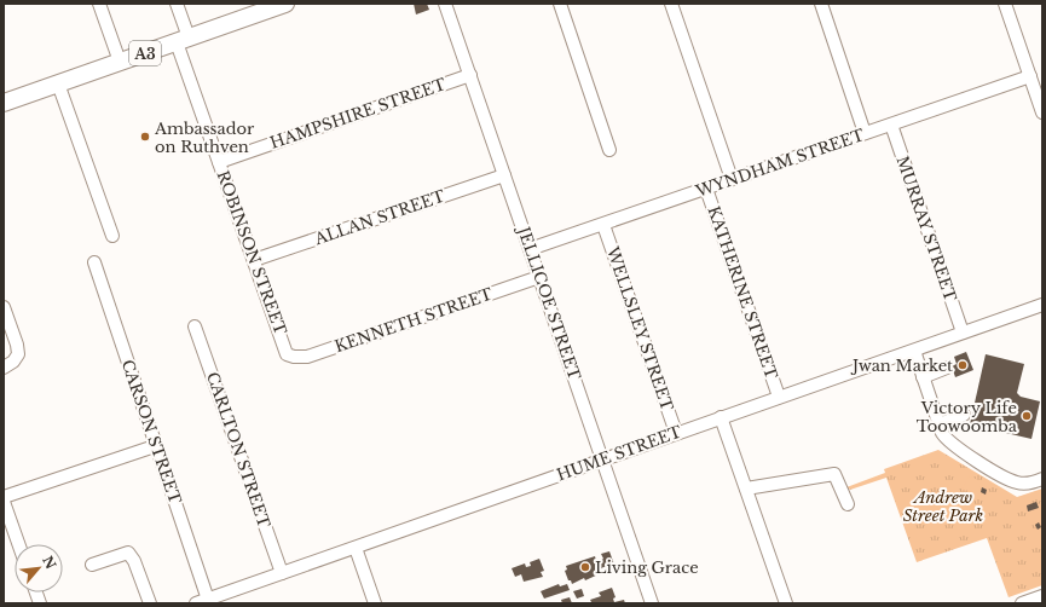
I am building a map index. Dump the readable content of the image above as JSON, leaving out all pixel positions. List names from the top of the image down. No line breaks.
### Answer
{"streets":{"highway":["A3"],"street":["HAMPSHIRE STREET","WYNDHAM STREET","ALLAN STREET","MURRAY STREET","ROBINSON STREET","KATHERINE STREET","JELLICOE STREET","KENNETH STREET","WELLSLEY STREET","CARSON STREET","CARLTON STREET","HUME STREET"]},"crossings":[["A3","ROBINSON STREET"],["HAMPSHIRE STREET","ROBINSON STREET"],["HAMPSHIRE STREET","JELLICOE STREET"],["WYNDHAM STREET","MURRAY STREET"],["WYNDHAM STREET","KATHERINE STREET"],["WYNDHAM STREET","JELLICOE STREET"],["WYNDHAM STREET","WELLSLEY STREET"],["ALLAN STREET","ROBINSON STREET"],["ALLAN STREET","JELLICOE STREET"],["MURRAY STREET","HUME STREET"],["ROBINSON STREET","KENNETH STREET"],["KATHERINE STREET","HUME STREET"],["JELLICOE STREET","KENNETH STREET"],["JELLICOE STREET","HUME STREET"],["WELLSLEY STREET","HUME STREET"],["CARSON STREET","HUME STREET"],["CARLTON STREET","HUME STREET"]],"parks":["Andrew Street Park"],"places":["Ambassador on Ruthven","Jwan Market","Victory Life Toowoomba","Living Grace"],"north":"top right"}
